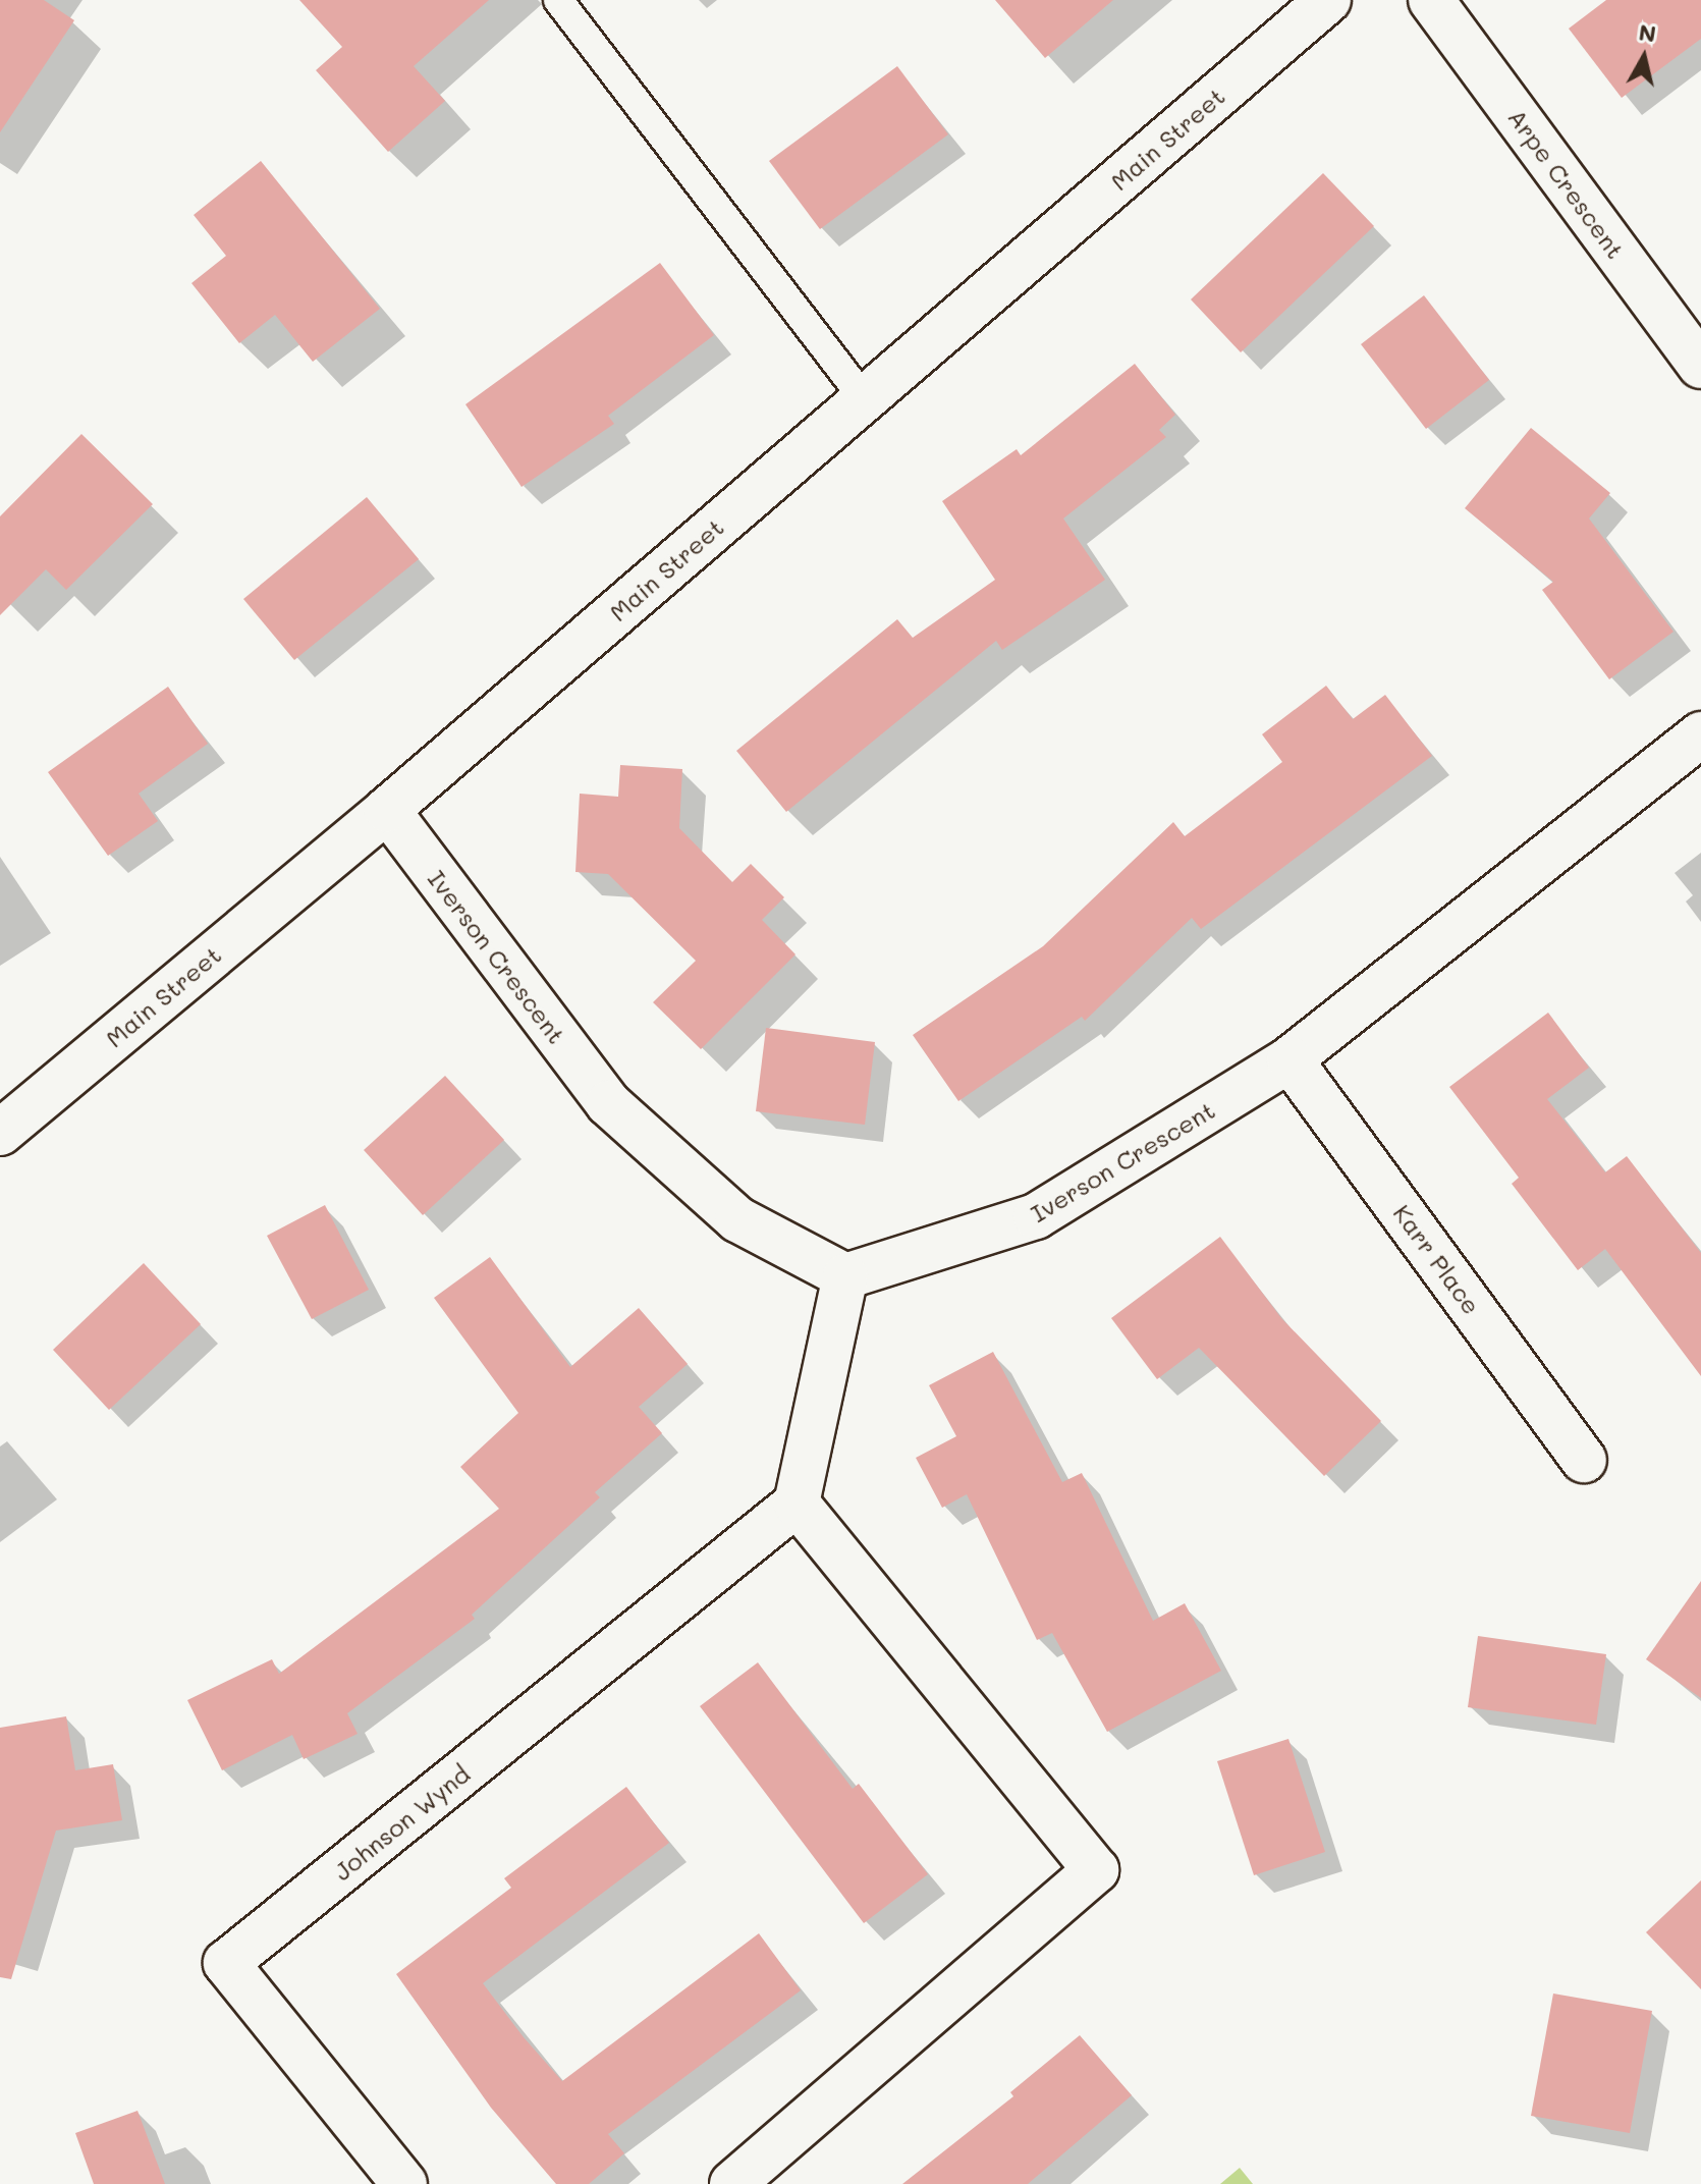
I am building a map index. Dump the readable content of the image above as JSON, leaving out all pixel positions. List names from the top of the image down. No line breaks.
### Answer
{"streets":{"street":["Main Street","Arpe Crescent","Iverson Crescent","Karr Place","Johnson Wynd"]},"crossings":[["Main Street","Iverson Crescent"],["Iverson Crescent","Karr Place"]],"north":"top"}
